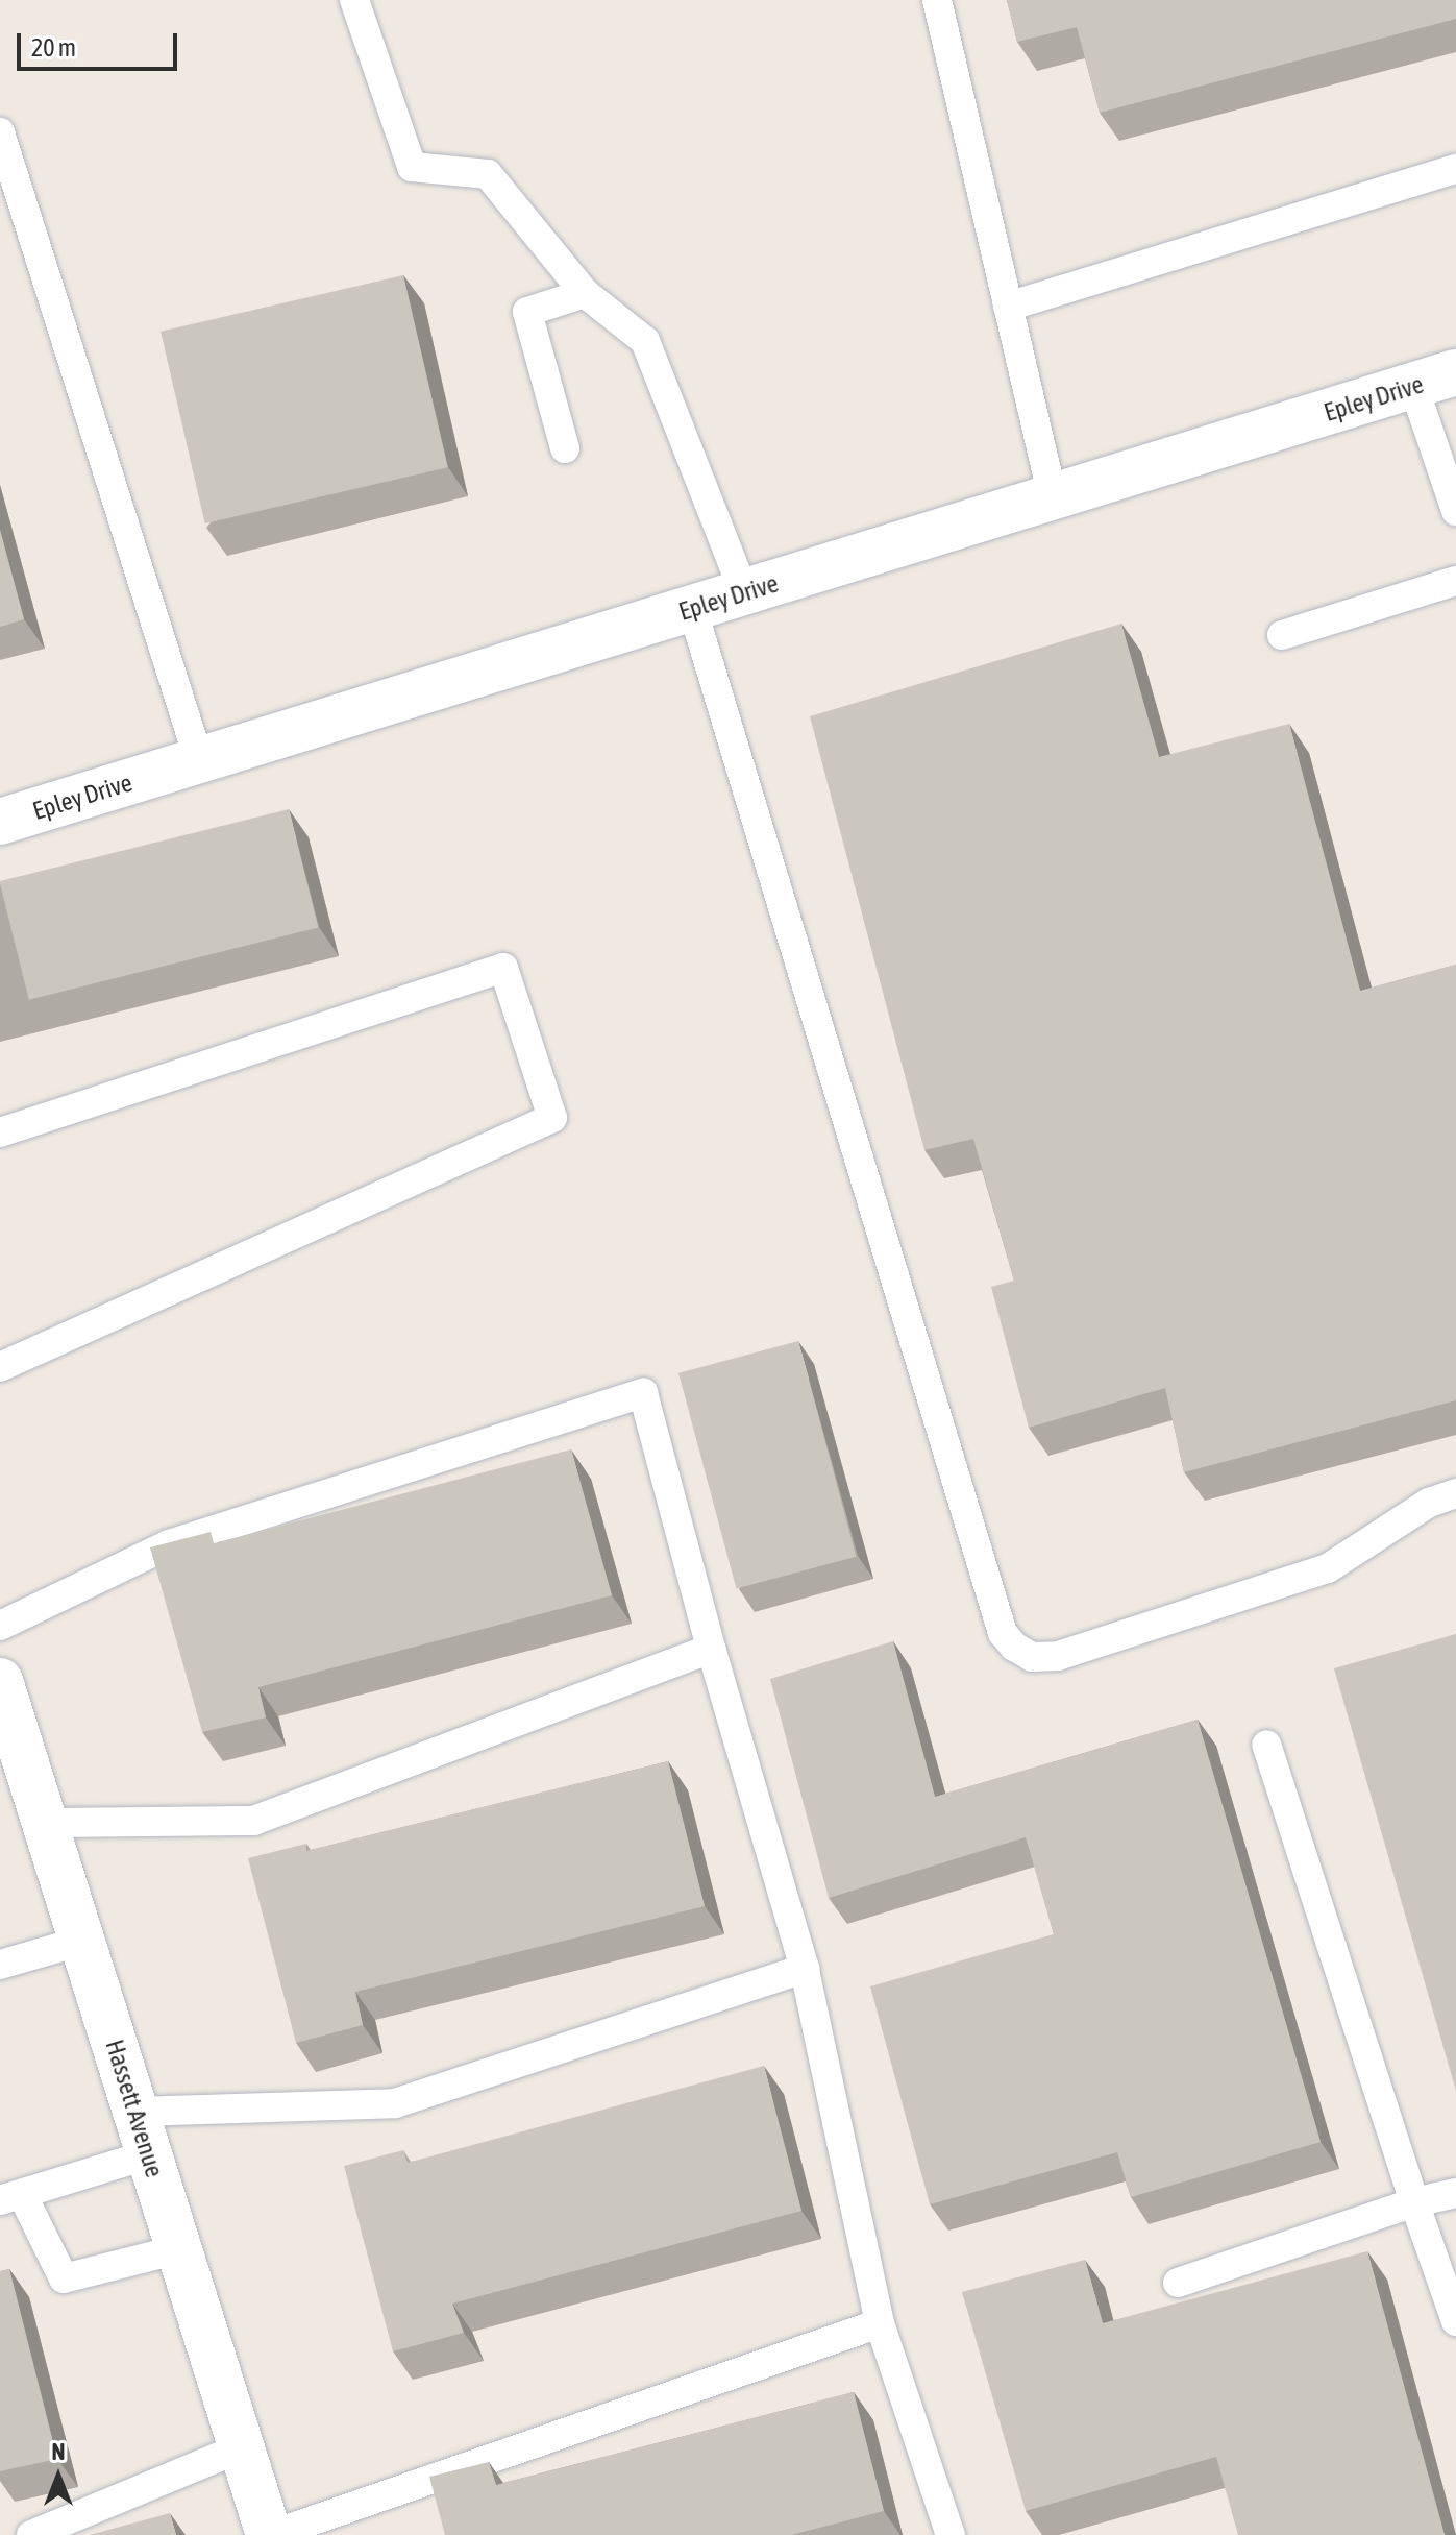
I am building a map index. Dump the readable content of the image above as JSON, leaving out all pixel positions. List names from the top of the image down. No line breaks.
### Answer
{"streets":{"street":["Epley Drive","Hassett Avenue"]},"scale_bar":"20 m","north":"top"}
